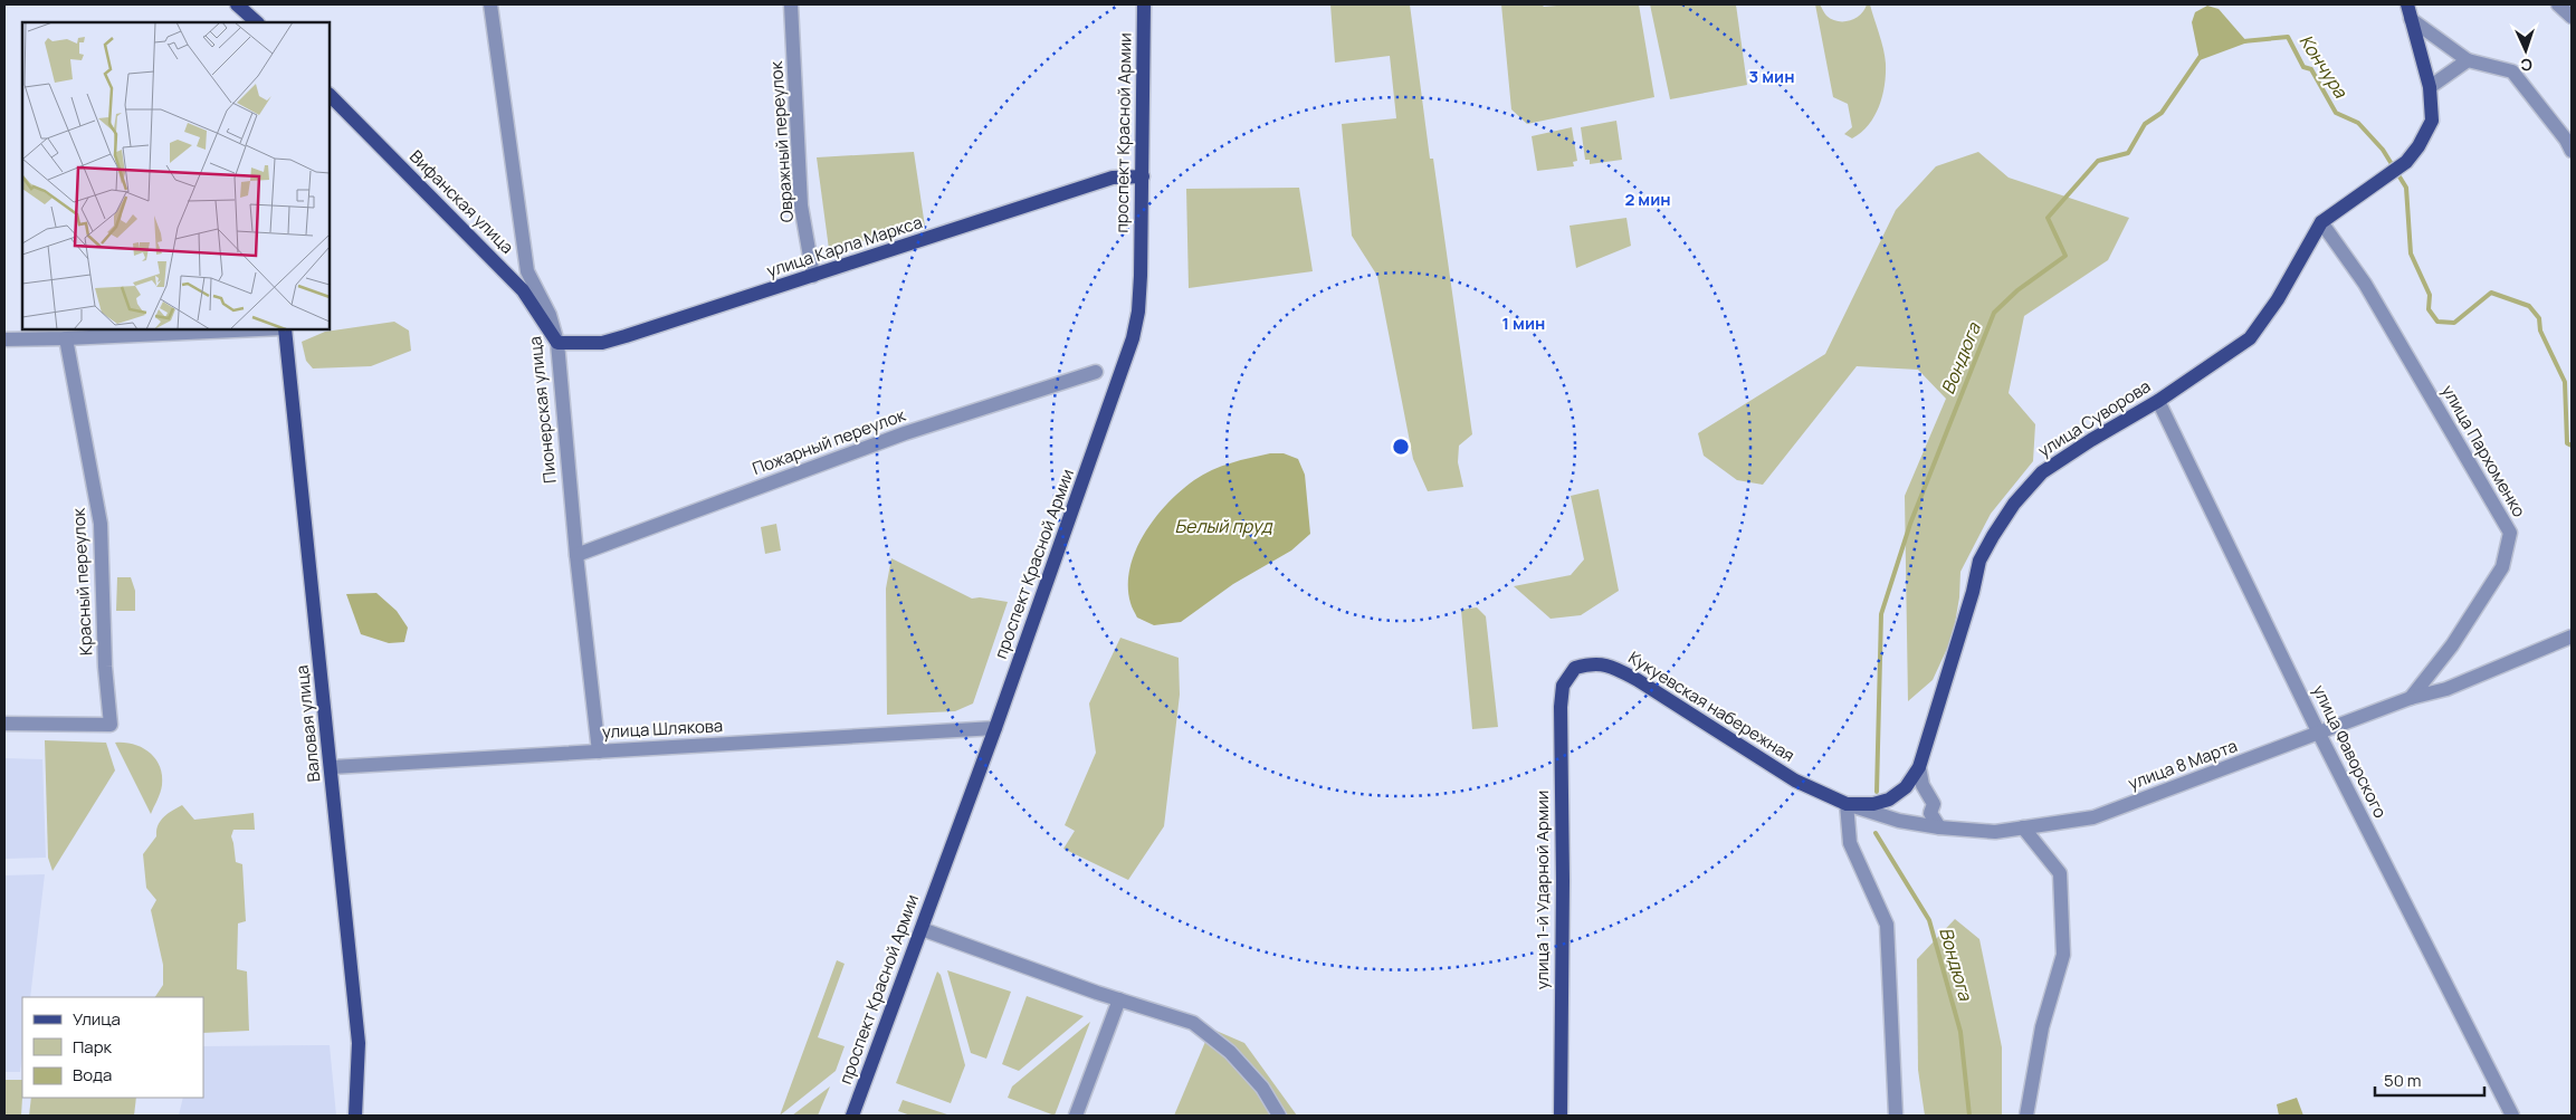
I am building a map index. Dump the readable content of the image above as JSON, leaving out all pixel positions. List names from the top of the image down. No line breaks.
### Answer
{"streets":{"main road":["проспект Красной Армии","Вифанская улица","улица Карла Маркса","улица Суворова","Кукуевская набережная","Валовая улица","улица 8 Марта","улица 1-й Ударной Армии"],"street":["Овражный переулок","Пионерская улица","Пожарный переулок","улица Пархоменко","Красный переулок","улица Шлякова","улица Фаворского"]},"crossings":[["проспект Красной Армии","улица Карла Маркса"],["проспект Красной Армии","улица Шлякова"],["Овражный переулок","улица Карла Маркса"],["Вифанская улица","улица Карла Маркса"],["Вифанская улица","Пионерская улица"],["улица Карла Маркса","Пионерская улица"],["Пионерская улица","Пожарный переулок"],["Пионерская улица","улица Шлякова"],["улица Суворова","улица Пархоменко"],["улица Суворова","улица Фаворского"],["улица Суворова","улица 8 Марта"],["улица Пархоменко","улица 8 Марта"],["Кукуевская набережная","улица 8 Марта"],["Кукуевская набережная","улица 1-й Ударной Армии"],["Валовая улица","улица Шлякова"],["улица Фаворского","улица 8 Марта"]],"water":["Кончура","Вондюга","Белый пруд"],"legend":["Улица","Парк","Вода"],"scale_bar":"50 m","north":"bottom","rings":["3 мин","2 мин","1 мин"]}
